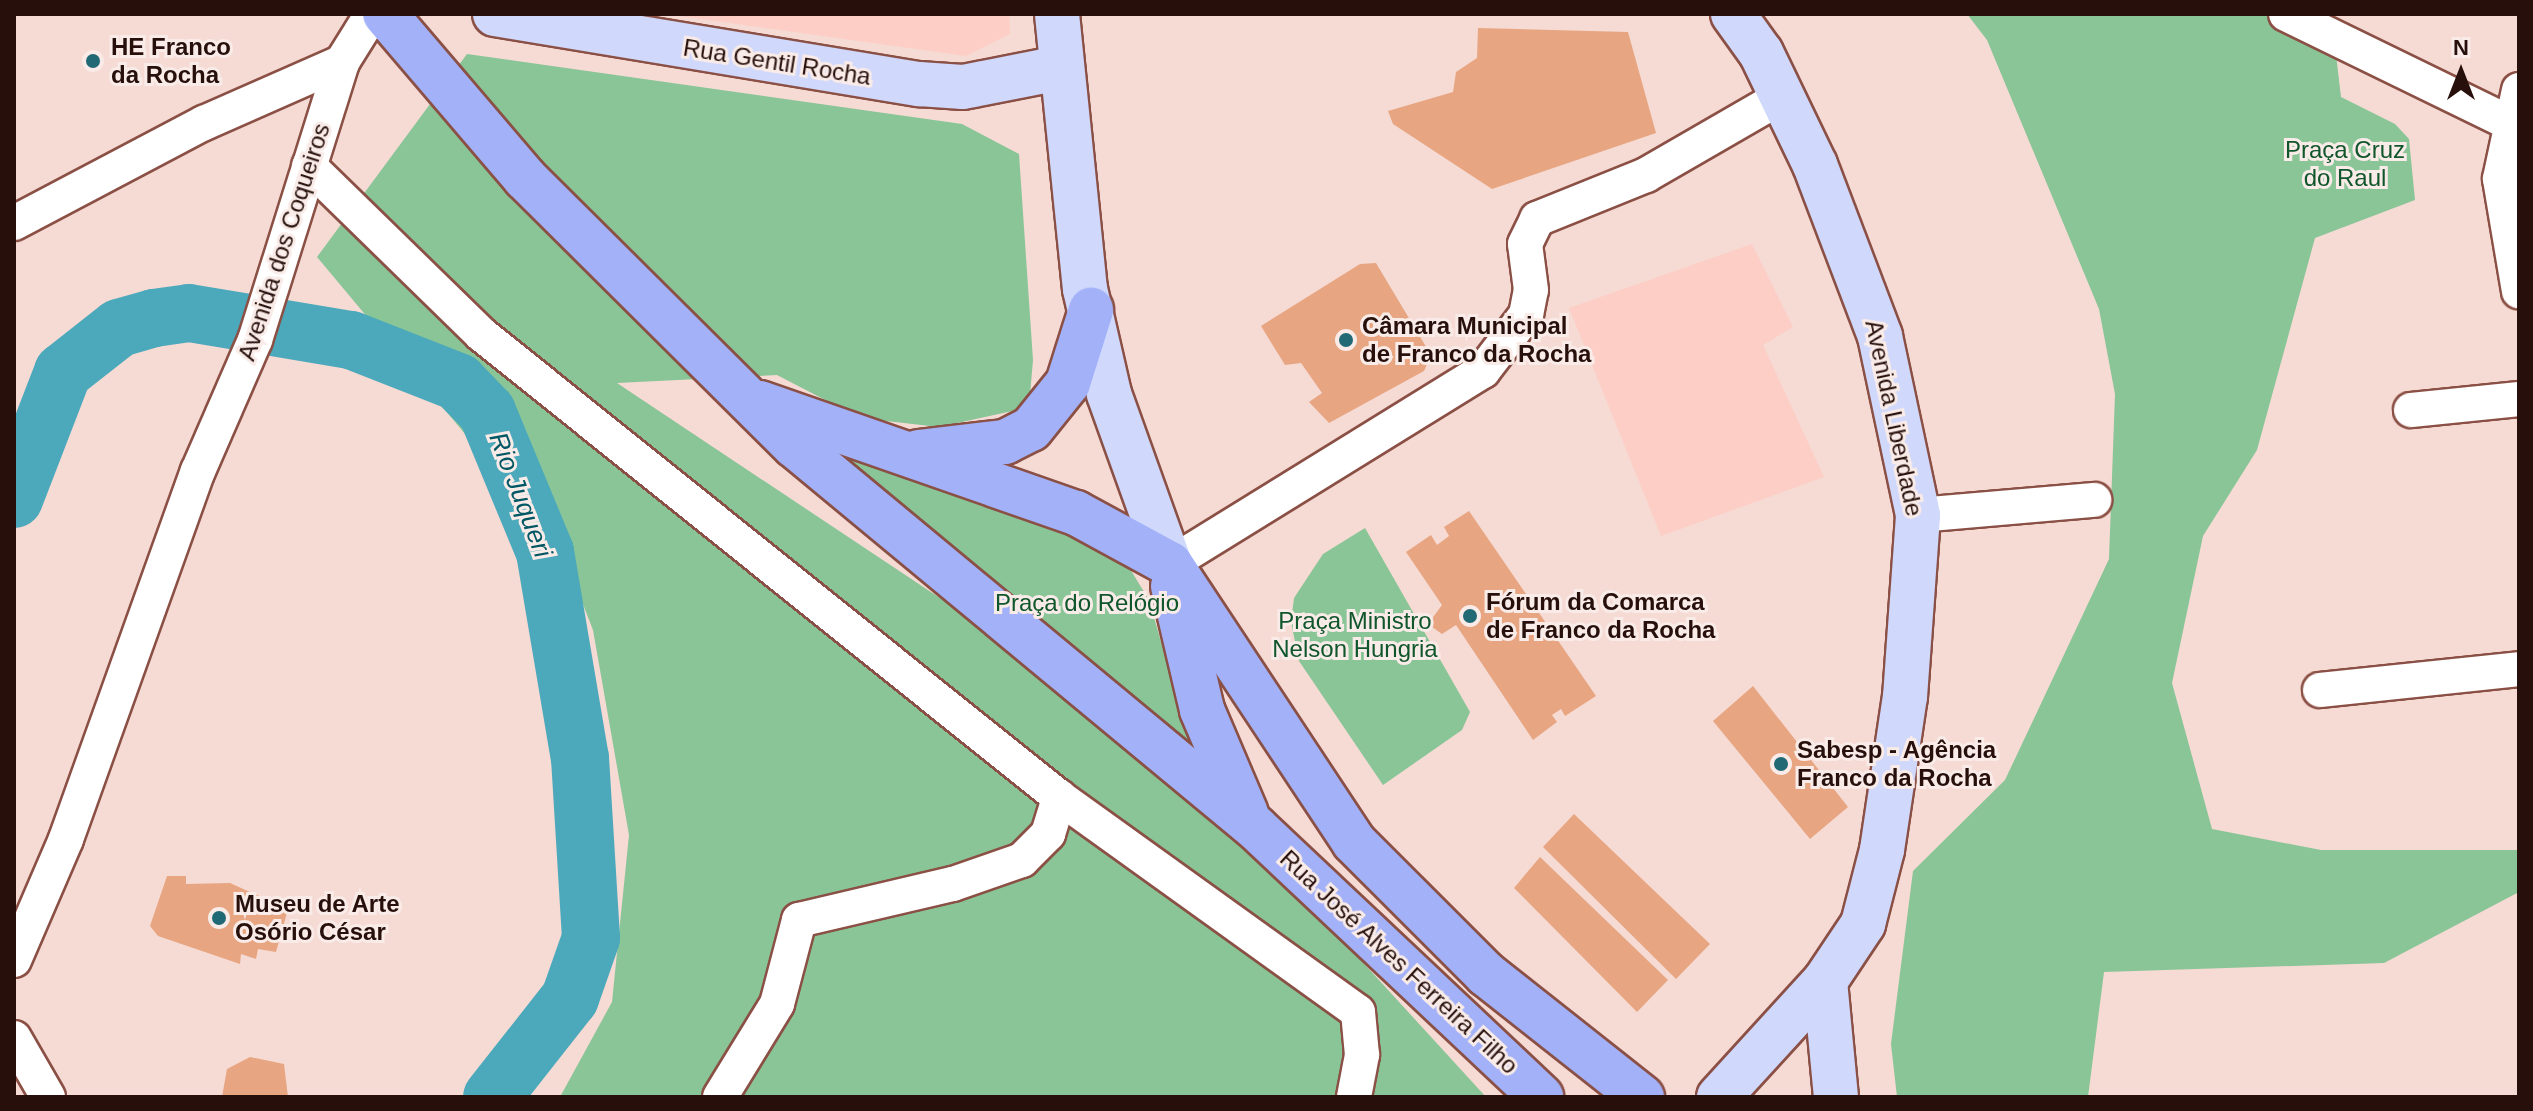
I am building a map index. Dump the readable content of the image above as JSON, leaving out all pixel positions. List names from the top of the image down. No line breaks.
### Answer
{"streets":{"main road":["Rua José Alves Ferreira Filho"],"street":["Rua Gentil Rocha","Avenida dos Coqueiros","Avenida Liberdade"]},"crossings":[["Rua Gentil Rocha","Rua José Alves Ferreira Filho"]],"water":["Rio Juqueri"],"parks":["Praça Cruz do Raul","Praça do Relógio","Praça Ministro Nelson Hungria"],"places":["HE Franco da Rocha","Câmara Municipal de Franco da Rocha","Fórum da Comarca de Franco da Rocha","Sabesp - Agência Franco da Rocha","Museu de Arte Osório César"],"north":"top"}
